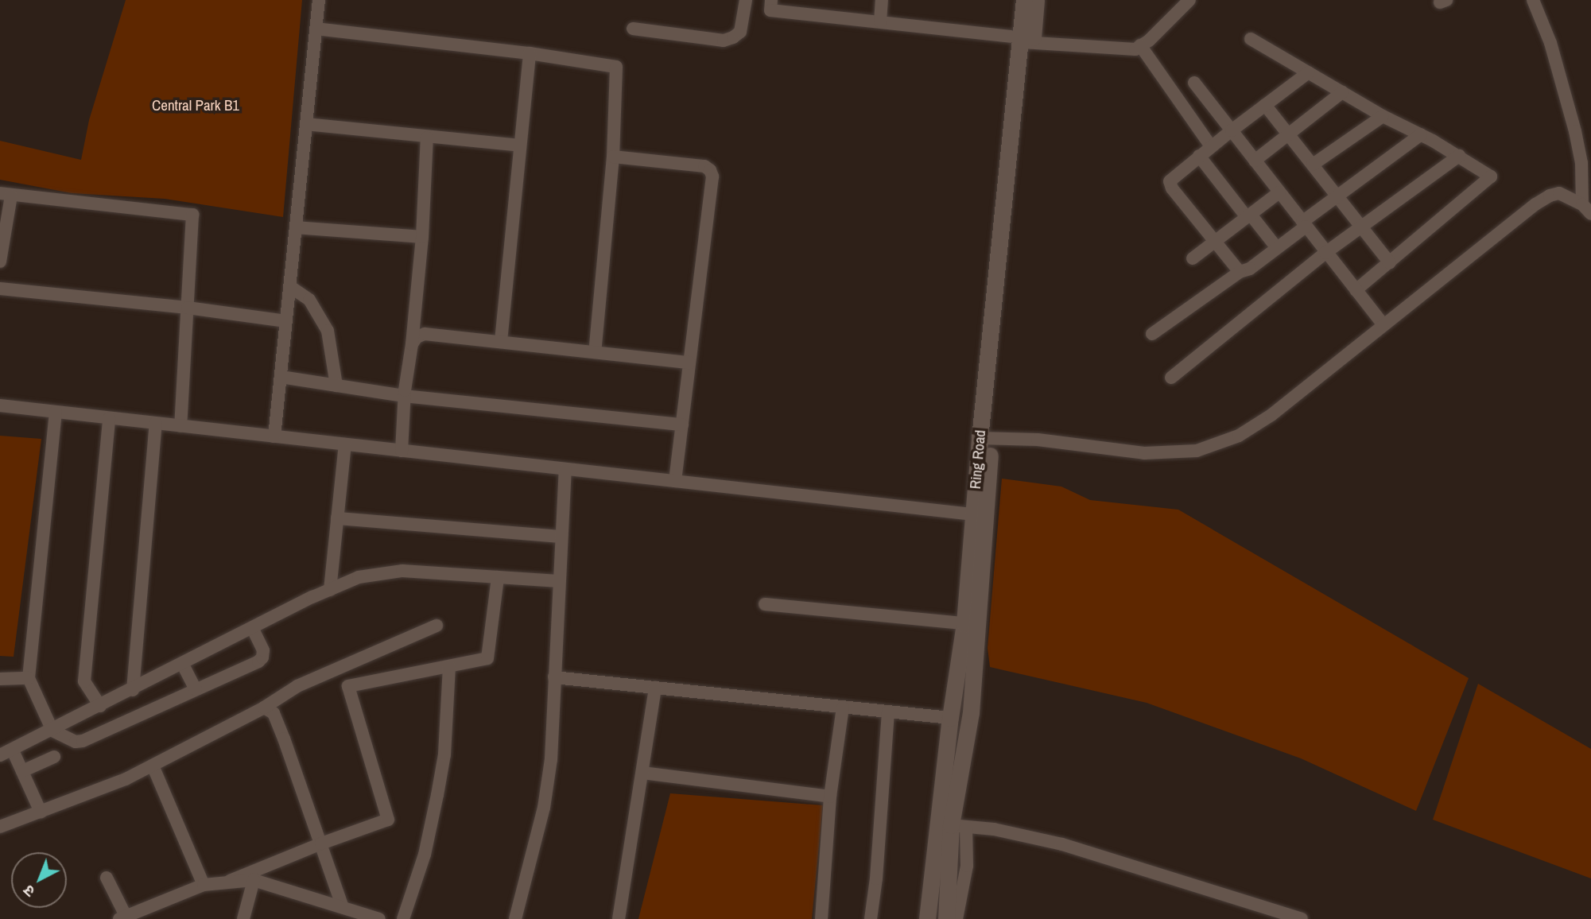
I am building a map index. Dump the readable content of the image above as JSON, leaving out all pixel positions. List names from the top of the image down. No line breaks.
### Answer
{"streets":{"street":["Ring Road"]},"parks":["Central Park B1"],"north":"bottom left"}
